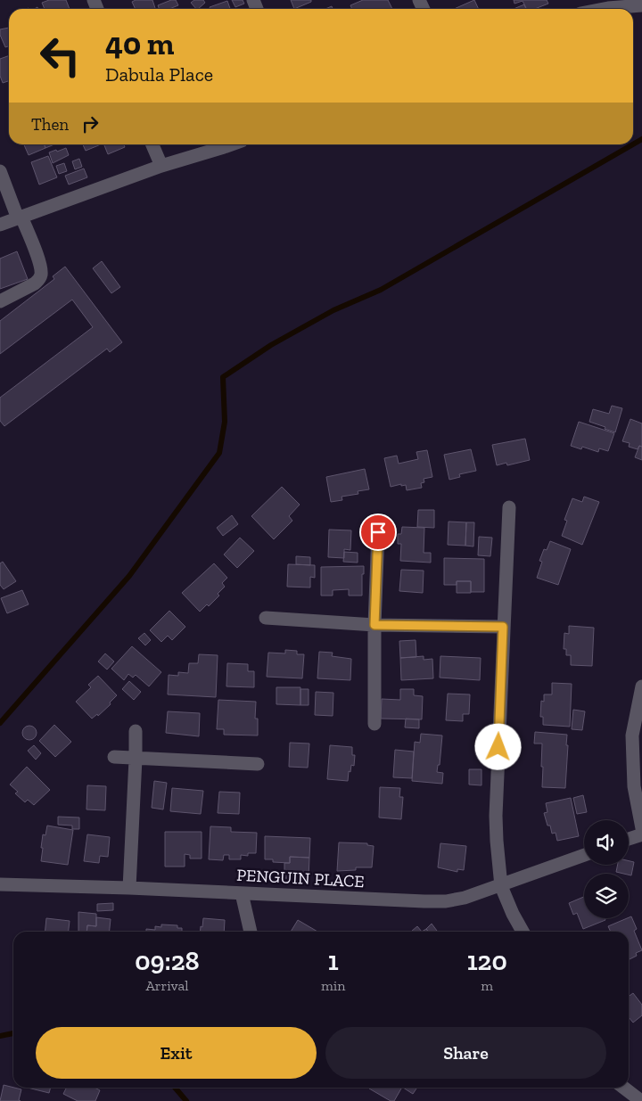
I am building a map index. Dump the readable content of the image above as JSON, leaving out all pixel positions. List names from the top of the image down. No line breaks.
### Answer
{"streets":{"street":["PENGUIN PLACE"]},"page":{"turn":["40 m","Dabula Place"],"then":"Then","eta":["09:28","Arrival","1","min","120","m"],"buttons":["Exit","Share"]}}
